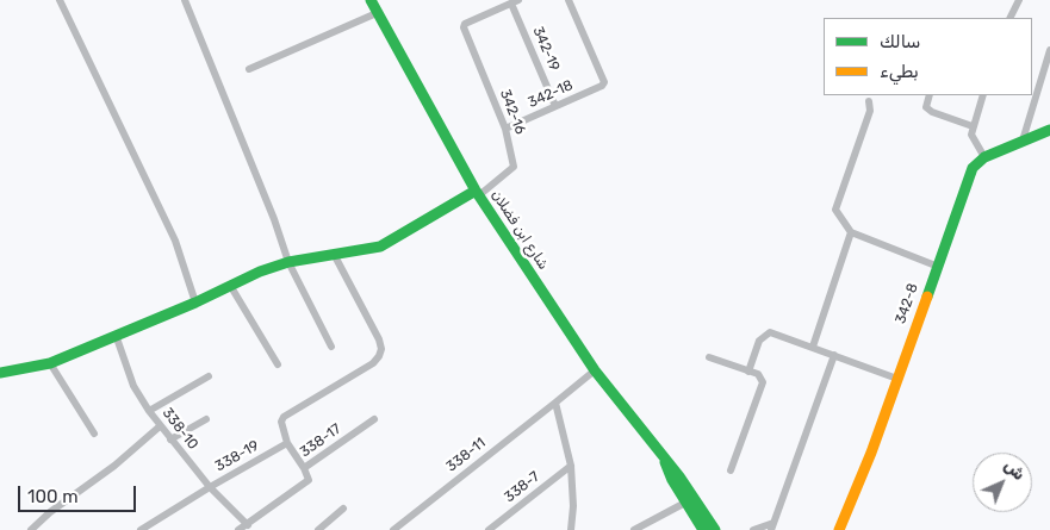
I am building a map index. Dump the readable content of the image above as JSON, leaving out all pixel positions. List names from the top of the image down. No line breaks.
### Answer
{"streets":{"street":["342-19","342-18","342-16","شارع ابن فضلان","342-8","338-10","338-17","338-11","338-19","338-7"]},"crossings":[["342-19","342-18"],["342-19","342-16"],["342-18","342-16"],["342-16","شارع ابن فضلان"],["شارع ابن فضلان","338-11"],["338-10","338-17"],["338-10","338-19"]],"legend":["سالك","بطيء"],"scale_bar":"100 m","north":"top right"}
